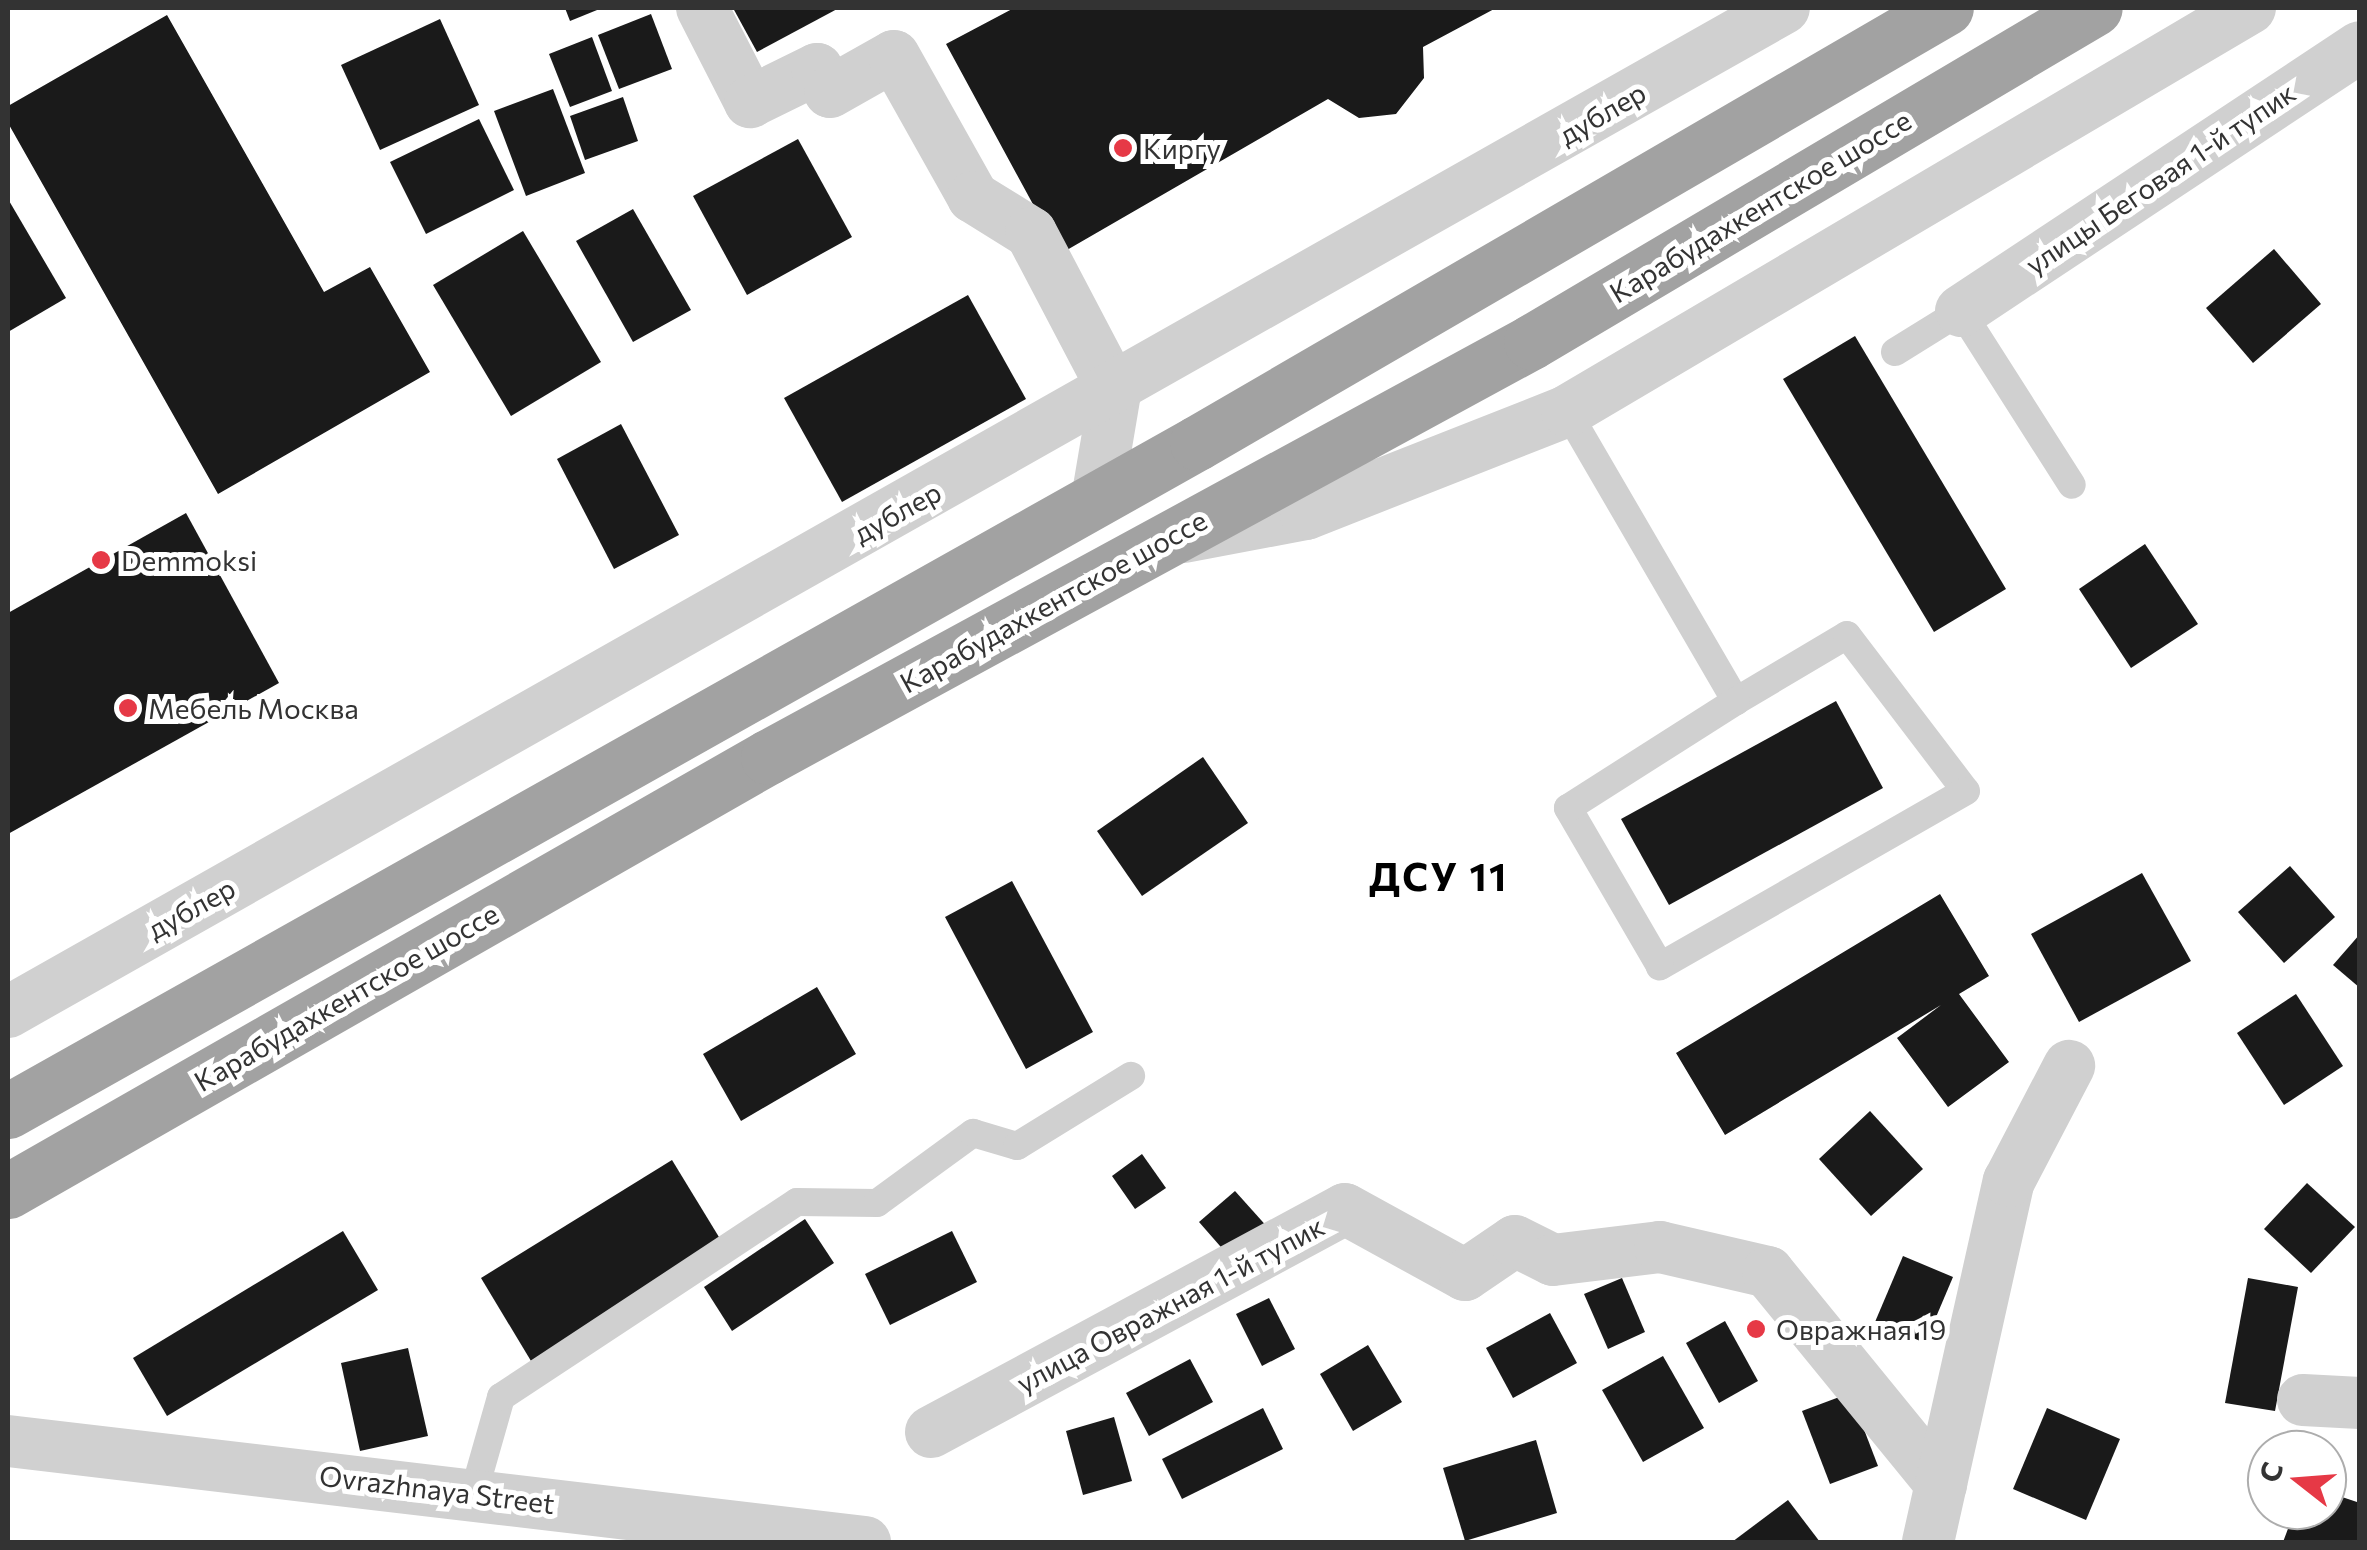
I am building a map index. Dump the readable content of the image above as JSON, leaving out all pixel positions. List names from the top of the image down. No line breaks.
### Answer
{"streets":{"highway":["Карабудахкентское шоссе"],"street":["дублер","улицы Беговая 1-й тупик","улица Овражная 1-й тупик","Ovrazhnaya Street"]},"districts":["ДСУ 11"],"places":["Киргу","Demmoksi","Мебель Москва","Овражная 19"],"north":"left"}
